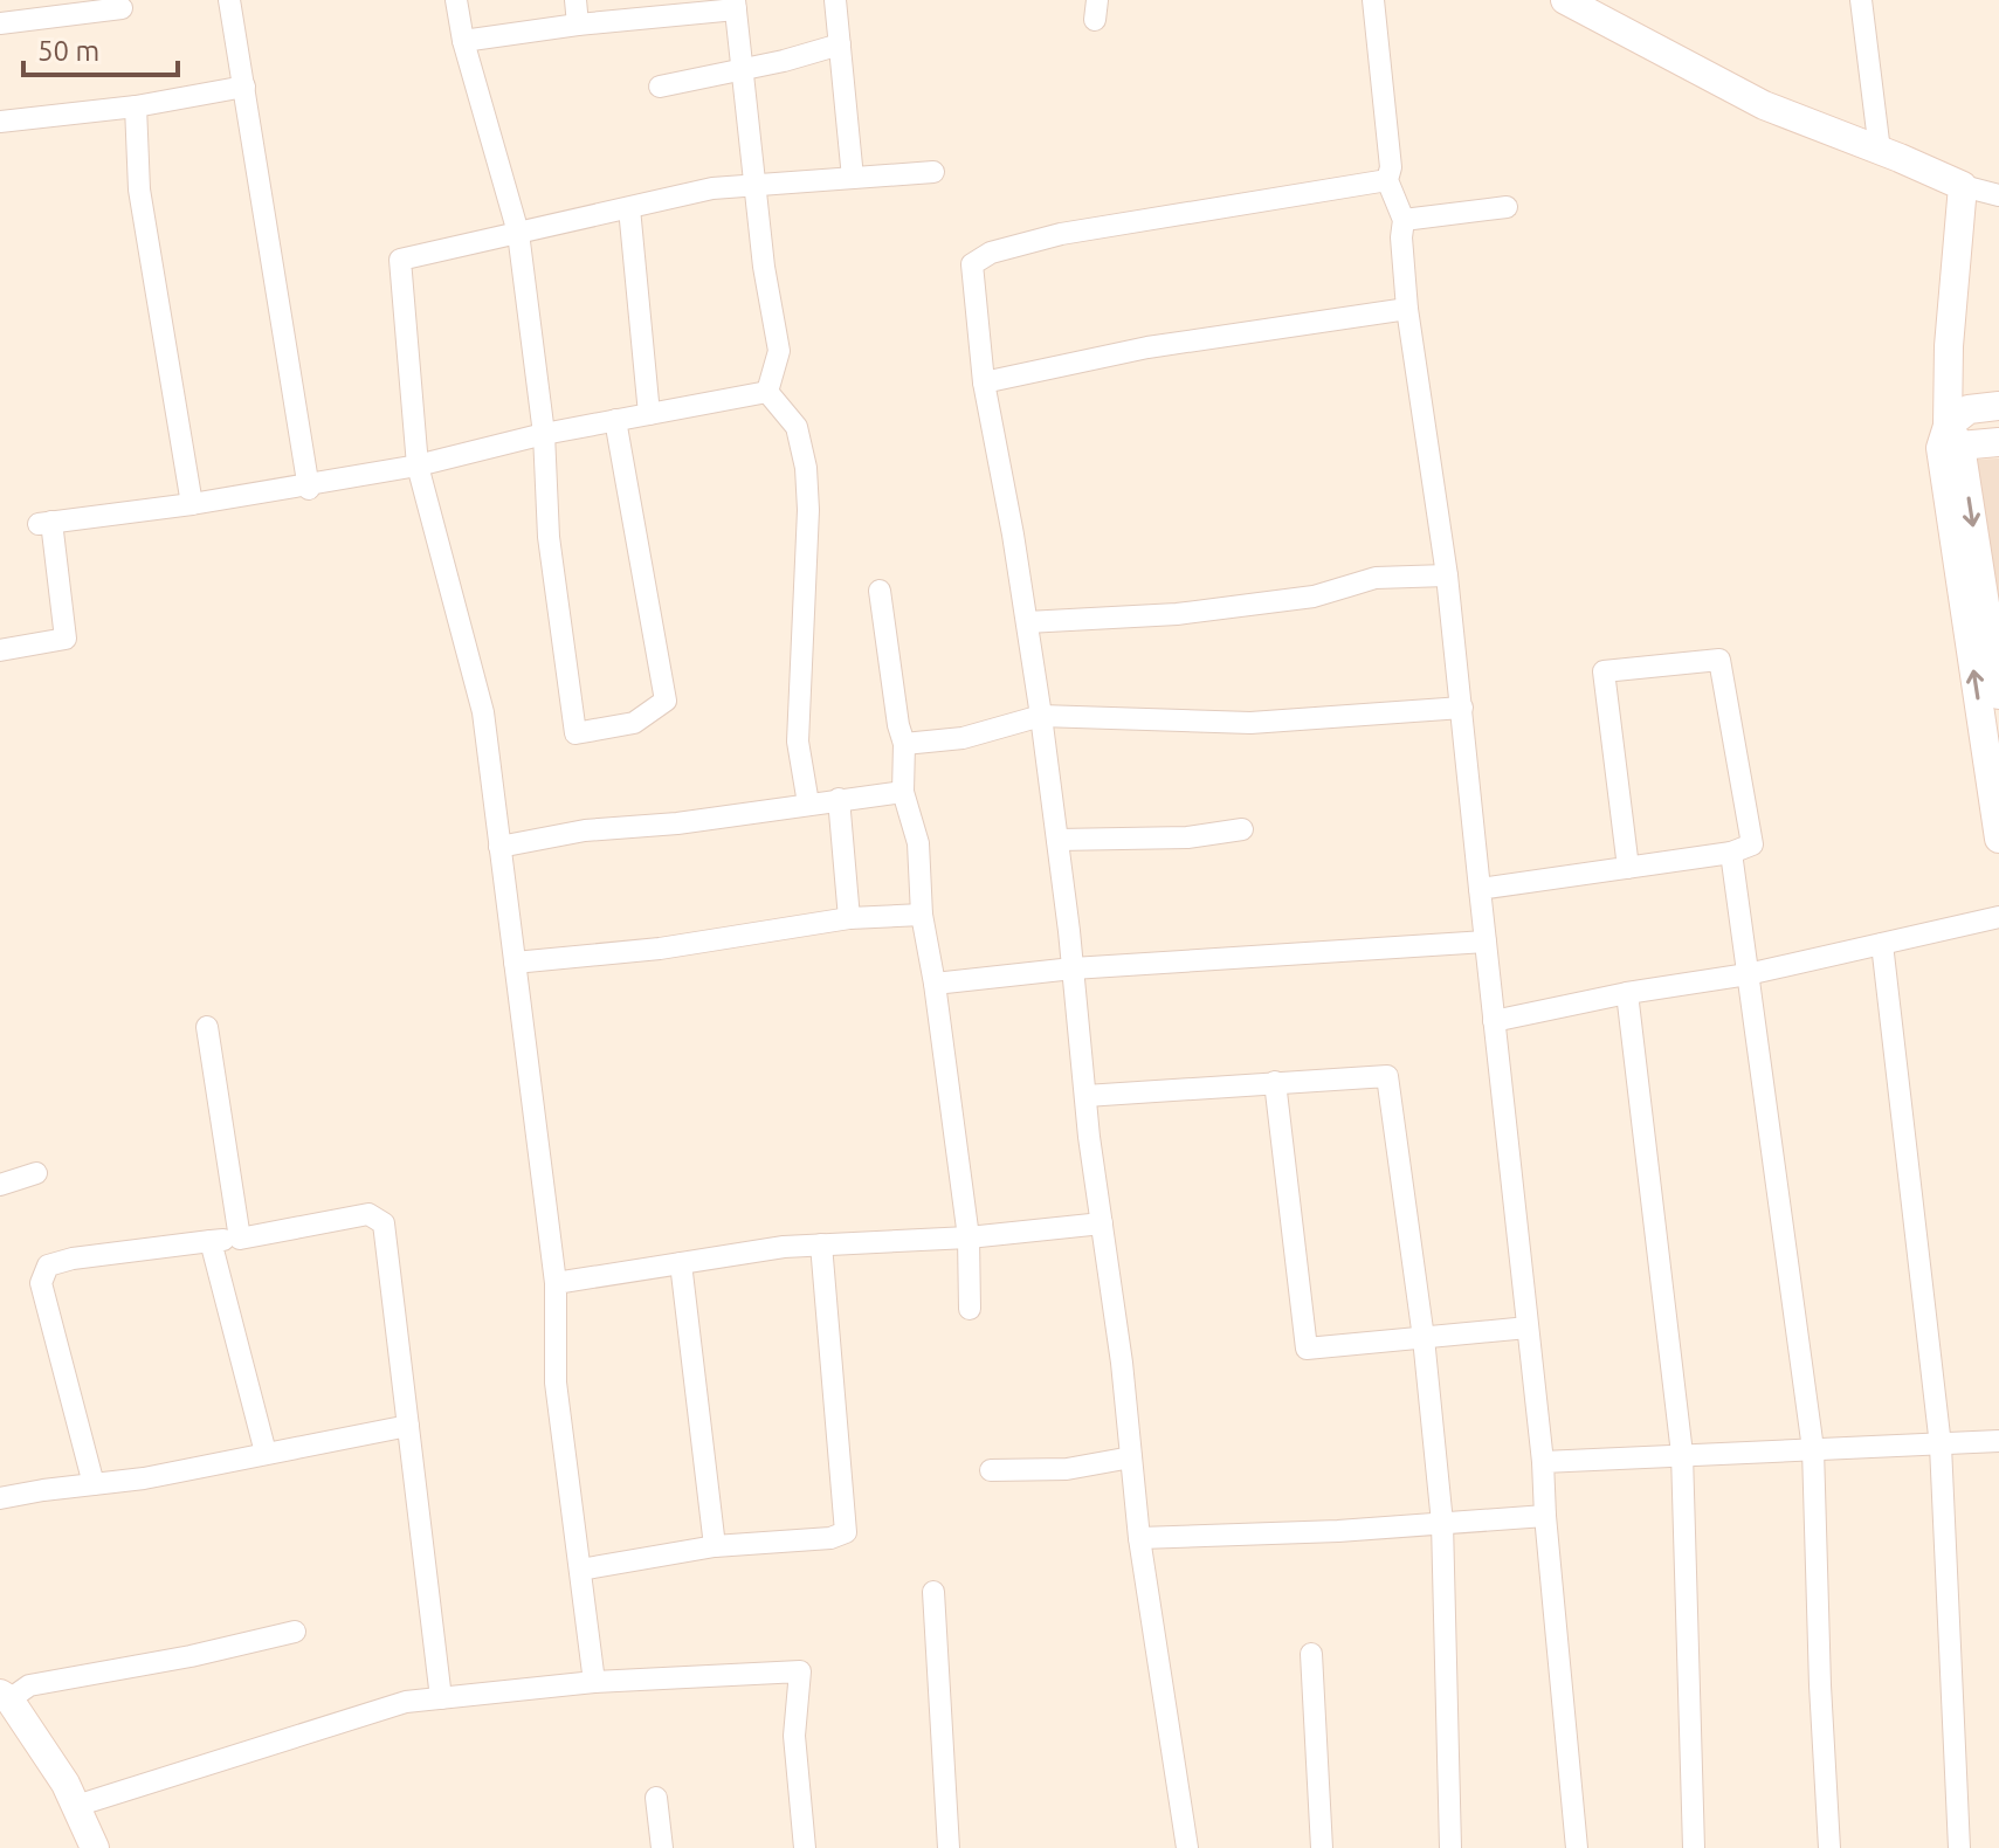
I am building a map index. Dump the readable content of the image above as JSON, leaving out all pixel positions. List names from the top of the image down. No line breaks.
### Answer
{"scale_bar":"50 m"}
